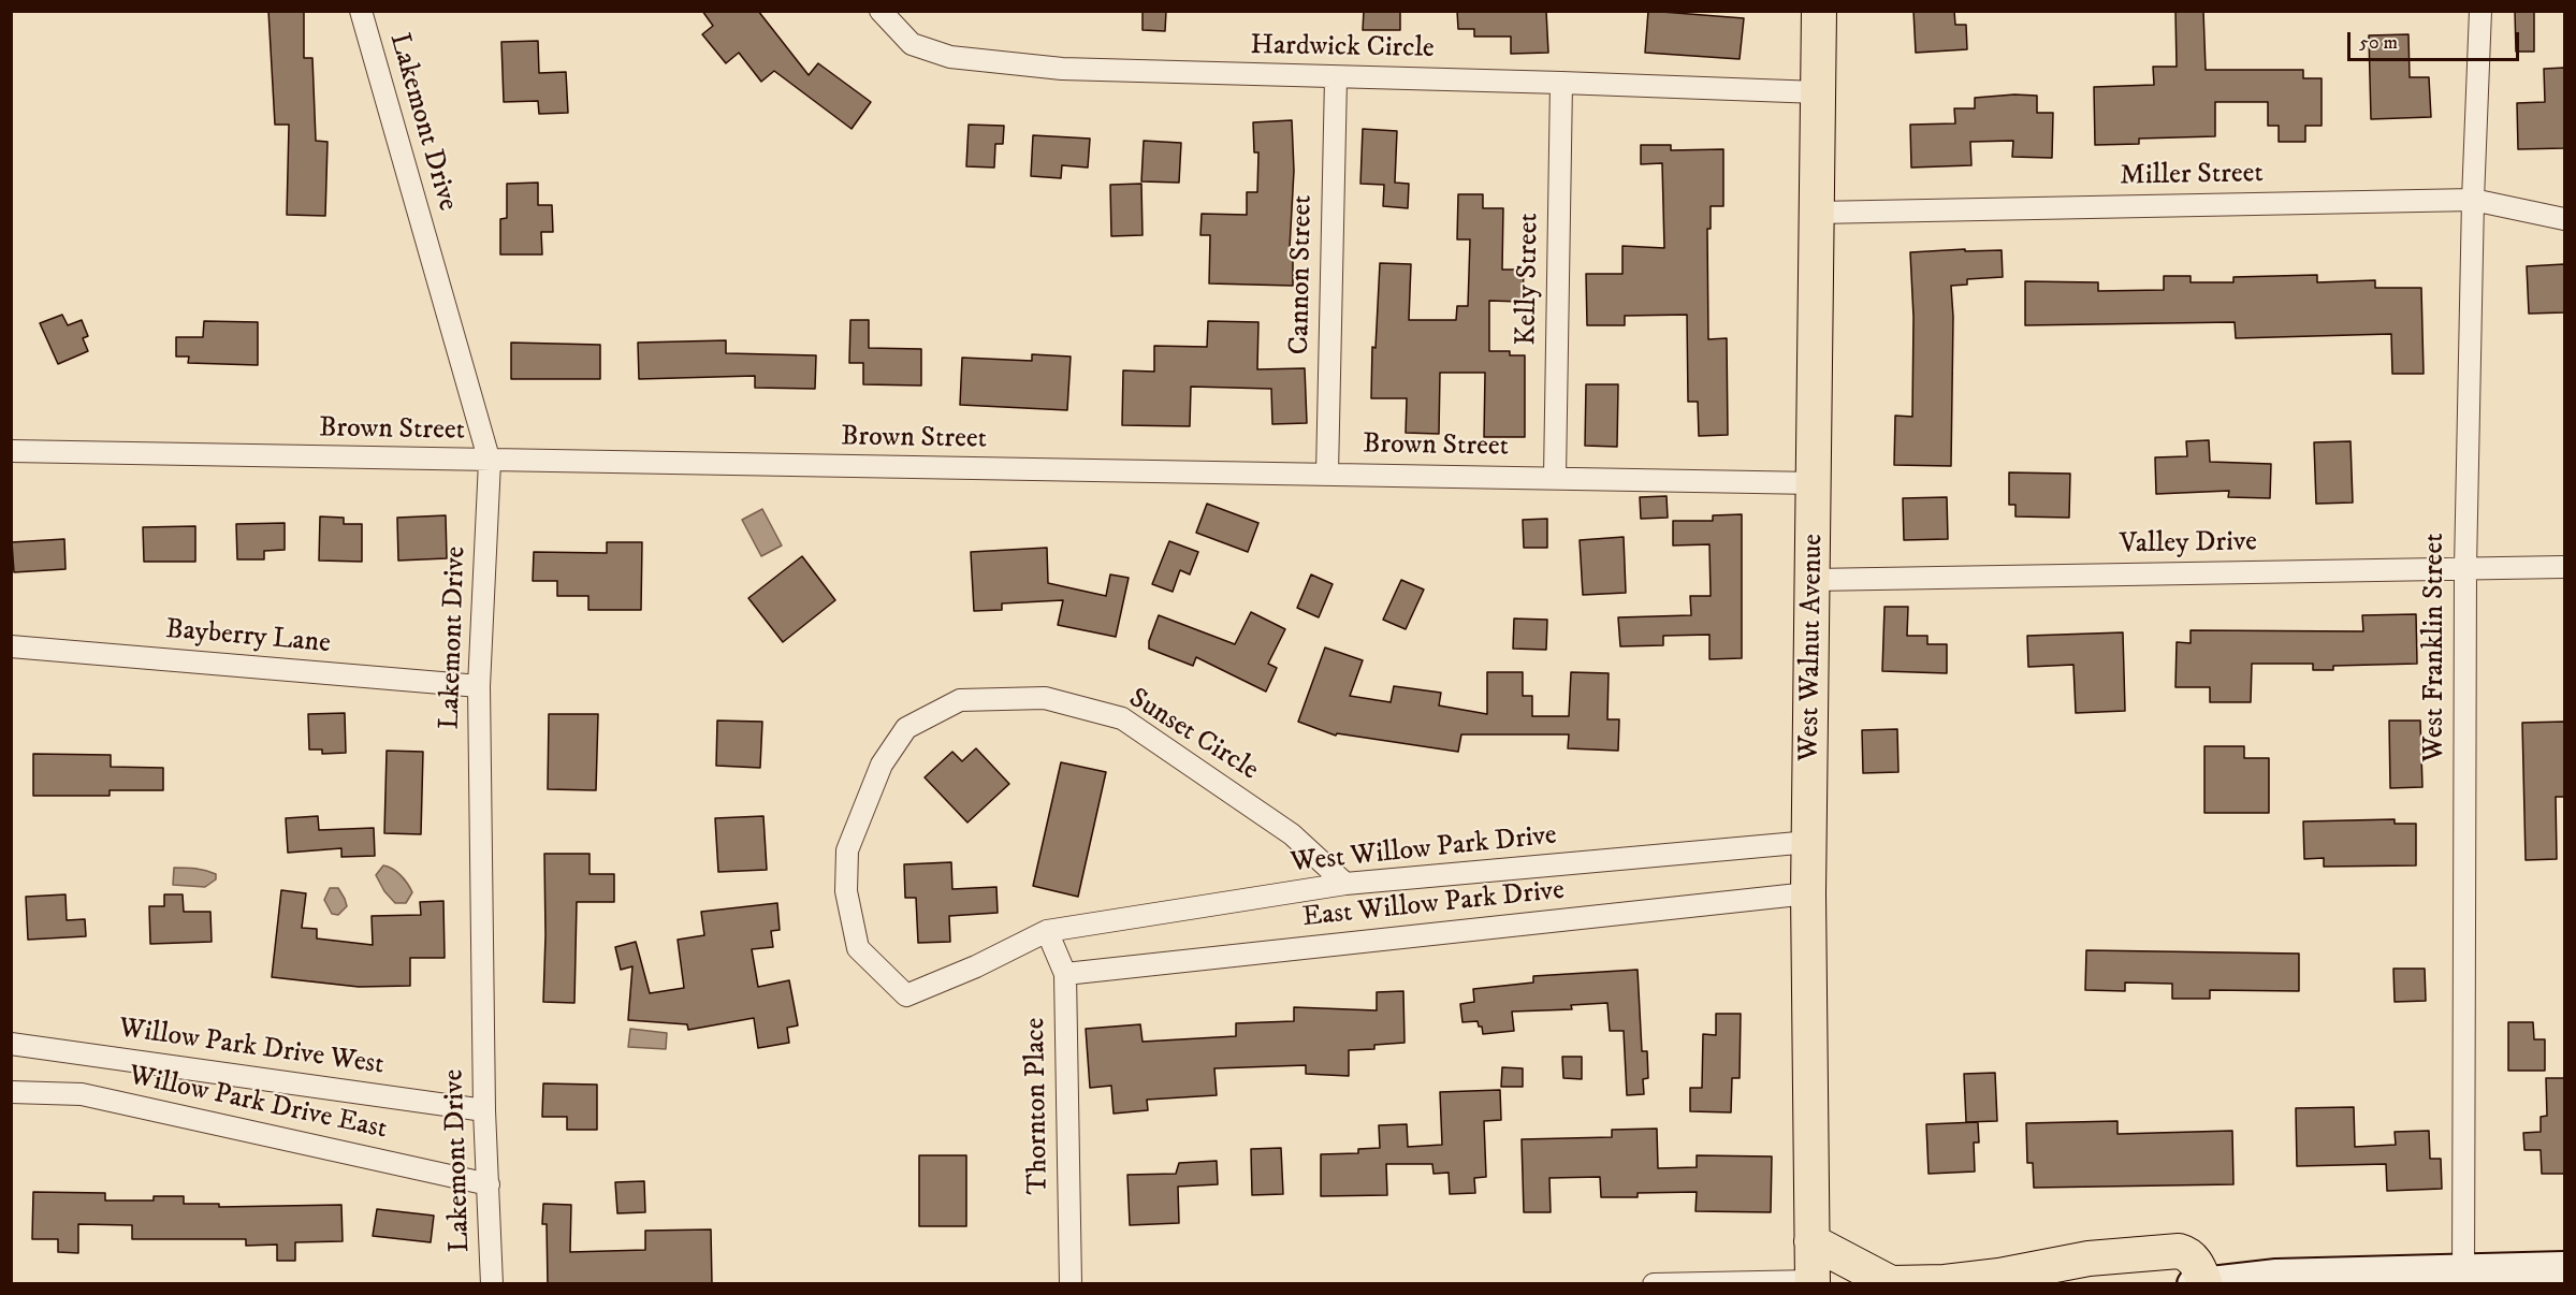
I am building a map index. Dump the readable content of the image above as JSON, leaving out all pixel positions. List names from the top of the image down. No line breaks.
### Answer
{"streets":{"main road":["West Walnut Avenue"],"street":["Hardwick Circle","Lakemont Drive","Miller Street","Cannon Street","Kelly Street","Brown Street","Valley Drive","Bayberry Lane","West Franklin Street","Sunset Circle","West Willow Park Drive","East Willow Park Drive","Willow Park Drive West","Willow Park Drive East","Thornton Place"]},"crossings":[["Hardwick Circle","Cannon Street"],["Hardwick Circle","Kelly Street"],["Hardwick Circle","West Walnut Avenue"],["Lakemont Drive","Brown Street"],["Lakemont Drive","Bayberry Lane"],["Lakemont Drive","Willow Park Drive West"],["Lakemont Drive","Willow Park Drive East"],["Miller Street","West Walnut Avenue"],["Miller Street","West Franklin Street"],["Cannon Street","Brown Street"],["Kelly Street","Brown Street"],["Brown Street","West Walnut Avenue"],["Valley Drive","West Walnut Avenue"],["Valley Drive","West Franklin Street"],["West Walnut Avenue","West Willow Park Drive"],["West Walnut Avenue","East Willow Park Drive"],["Sunset Circle","West Willow Park Drive"],["Sunset Circle","Thornton Place"],["West Willow Park Drive","Thornton Place"],["East Willow Park Drive","Thornton Place"]],"scale_bar":"50 m"}
